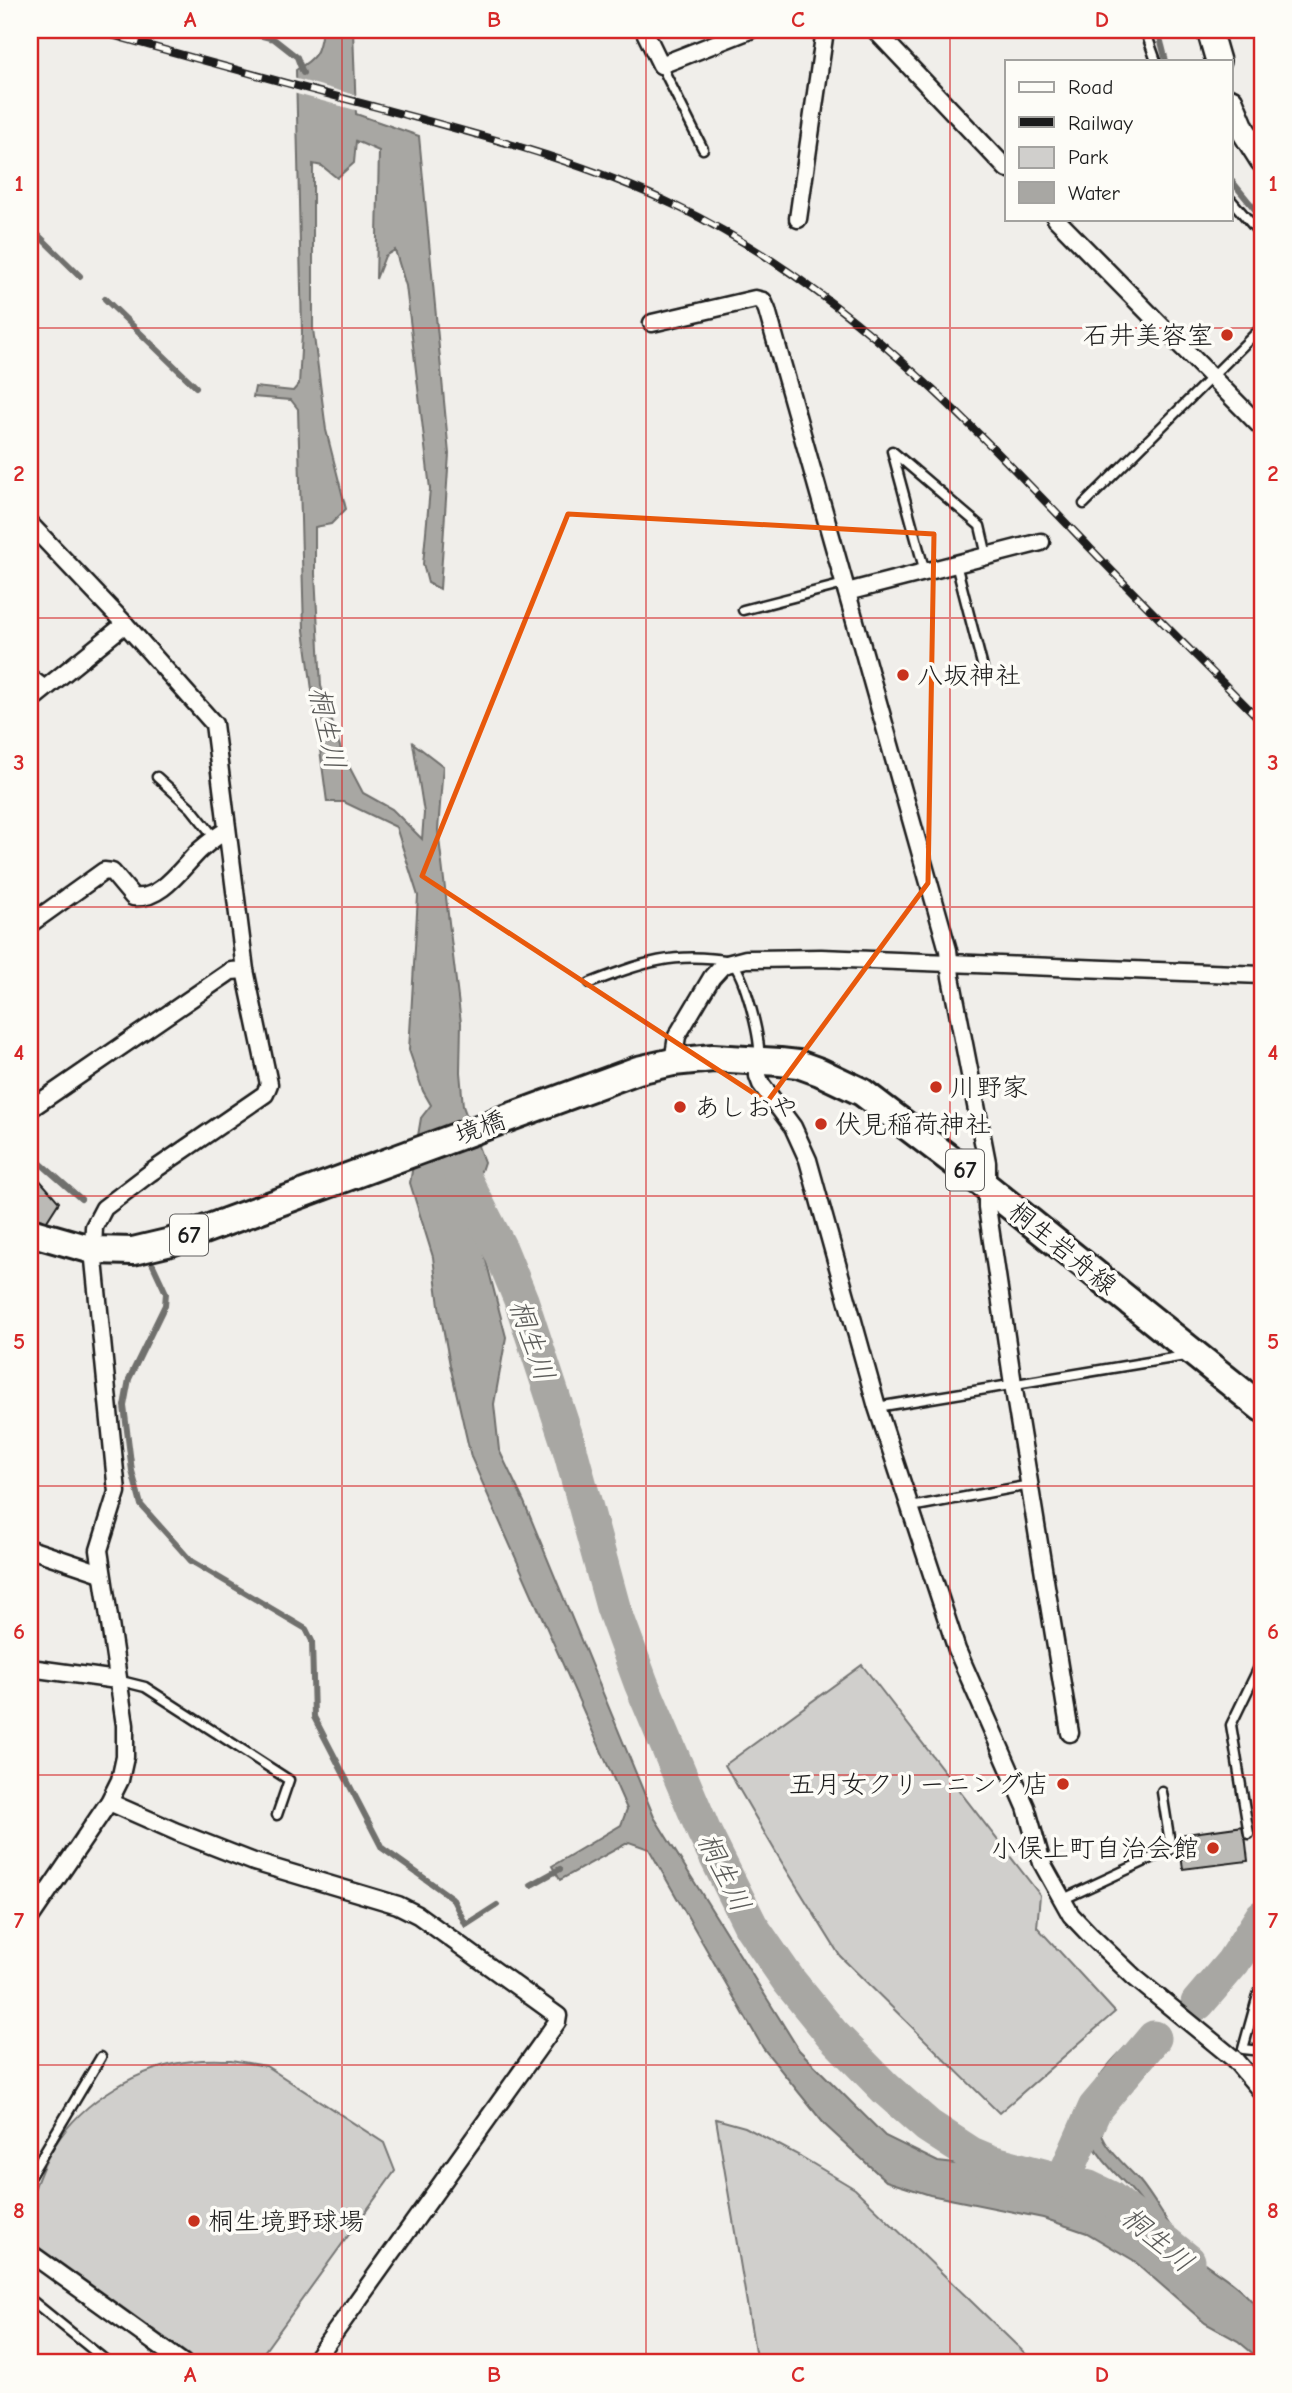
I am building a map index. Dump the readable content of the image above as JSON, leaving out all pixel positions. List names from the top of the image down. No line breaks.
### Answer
{"streets":{"main road":["境橋","67","桐生岩舟線"]},"crossings":[["境橋","67"],["境橋","桐生岩舟線"]],"water":["桐生川"],"places":["石井美容室","八坂神社","川野家","あしおや","伏見稲荷神社","五月女クリーニング店","小俣上町自治会館","桐生境野球場"],"legend":["Road","Railway","Park","Water"],"grid":{"columns":["A","B","C","D"],"rows":["1","2","3","4","5","6","7","8"]}}
